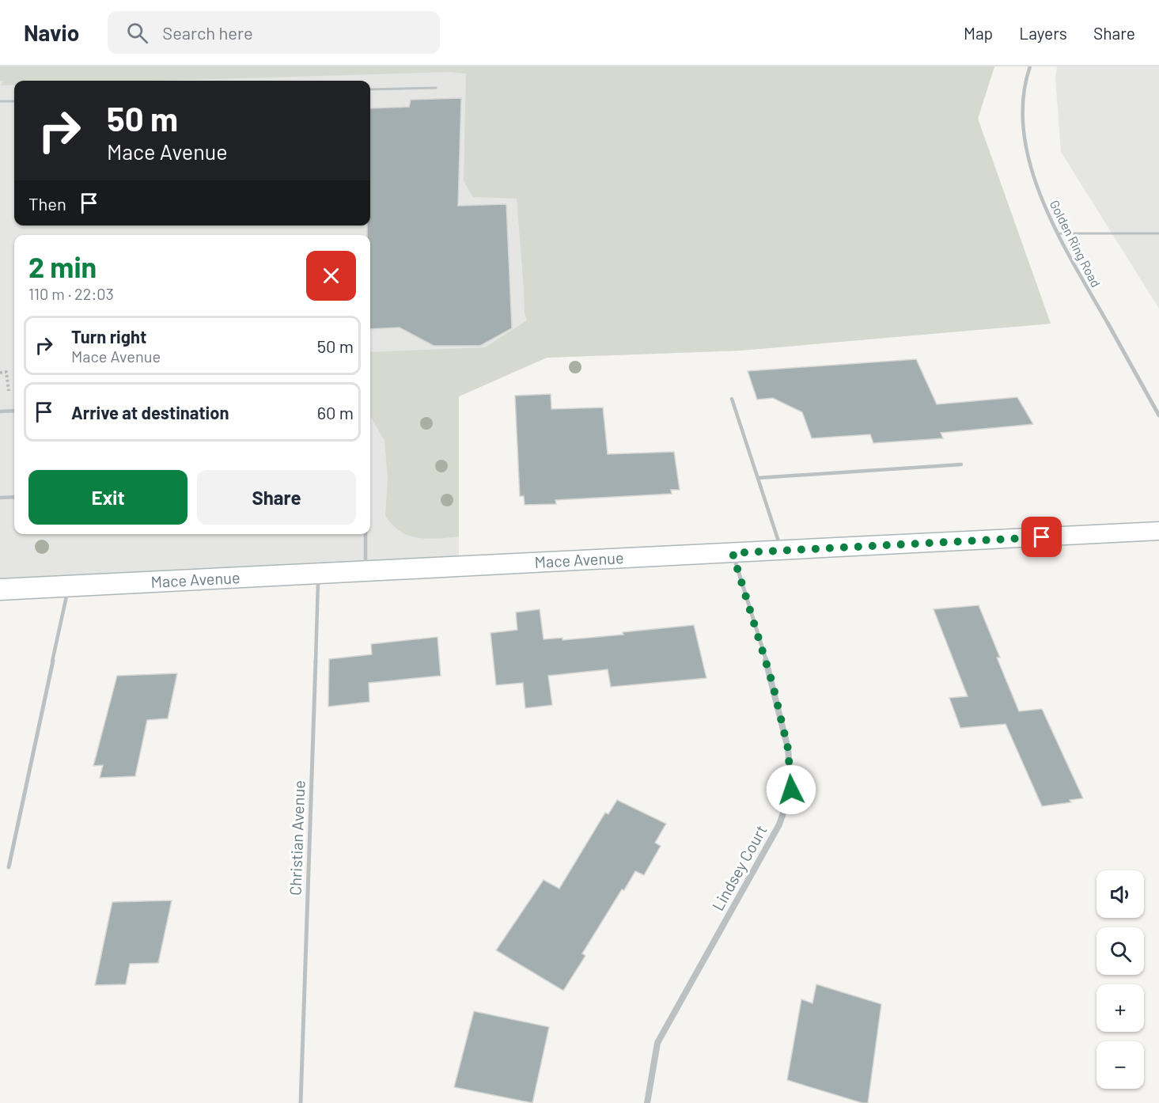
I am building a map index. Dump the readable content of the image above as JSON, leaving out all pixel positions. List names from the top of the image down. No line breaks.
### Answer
{"streets":{"main road":["Mace Avenue"],"street":["Golden Ring Road","Lindsey Court"],"lane":["Christian Avenue"]},"crossings":[["Mace Avenue","Christian Avenue"],["Mace Avenue","Lindsey Court"]],"page":{"header":"Navio","search":"Search here","nav":["Map","Layers","Share"],"turn":["50 m","Mace Avenue"],"then":"Then","heading":["2 min","110 m · 22:03"],"list":[{"name":"Turn right","note":"Mace Avenue","value":"50 m"},{"name":"Arrive at destination","value":"60 m"}],"buttons":["Exit","Share"],"map_buttons":["+","−"]}}
